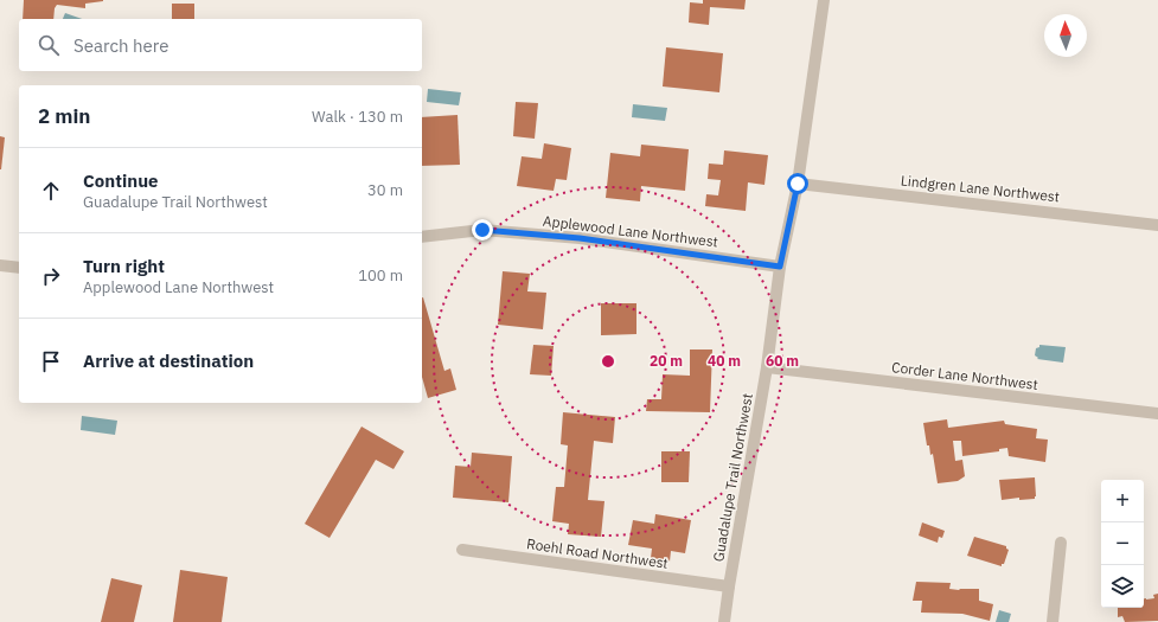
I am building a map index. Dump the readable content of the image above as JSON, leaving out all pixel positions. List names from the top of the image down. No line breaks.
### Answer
{"streets":{"street":["Lindgren Lane Northwest","Applewood Lane Northwest","Corder Lane Northwest","Guadalupe Trail Northwest","Roehl Road Northwest"]},"crossings":[["Lindgren Lane Northwest","Guadalupe Trail Northwest"],["Applewood Lane Northwest","Guadalupe Trail Northwest"],["Corder Lane Northwest","Guadalupe Trail Northwest"],["Guadalupe Trail Northwest","Roehl Road Northwest"]],"north":"top","page":{"search":"Search here","heading":["2 min","Walk · 130 m"],"list":[["Continue","Guadalupe Trail Northwest","30 m"],["Turn right","Applewood Lane Northwest","100 m"],"Arrive at destination"],"map_buttons":["+","−"]},"rings":["20 m","40 m","60 m"]}
